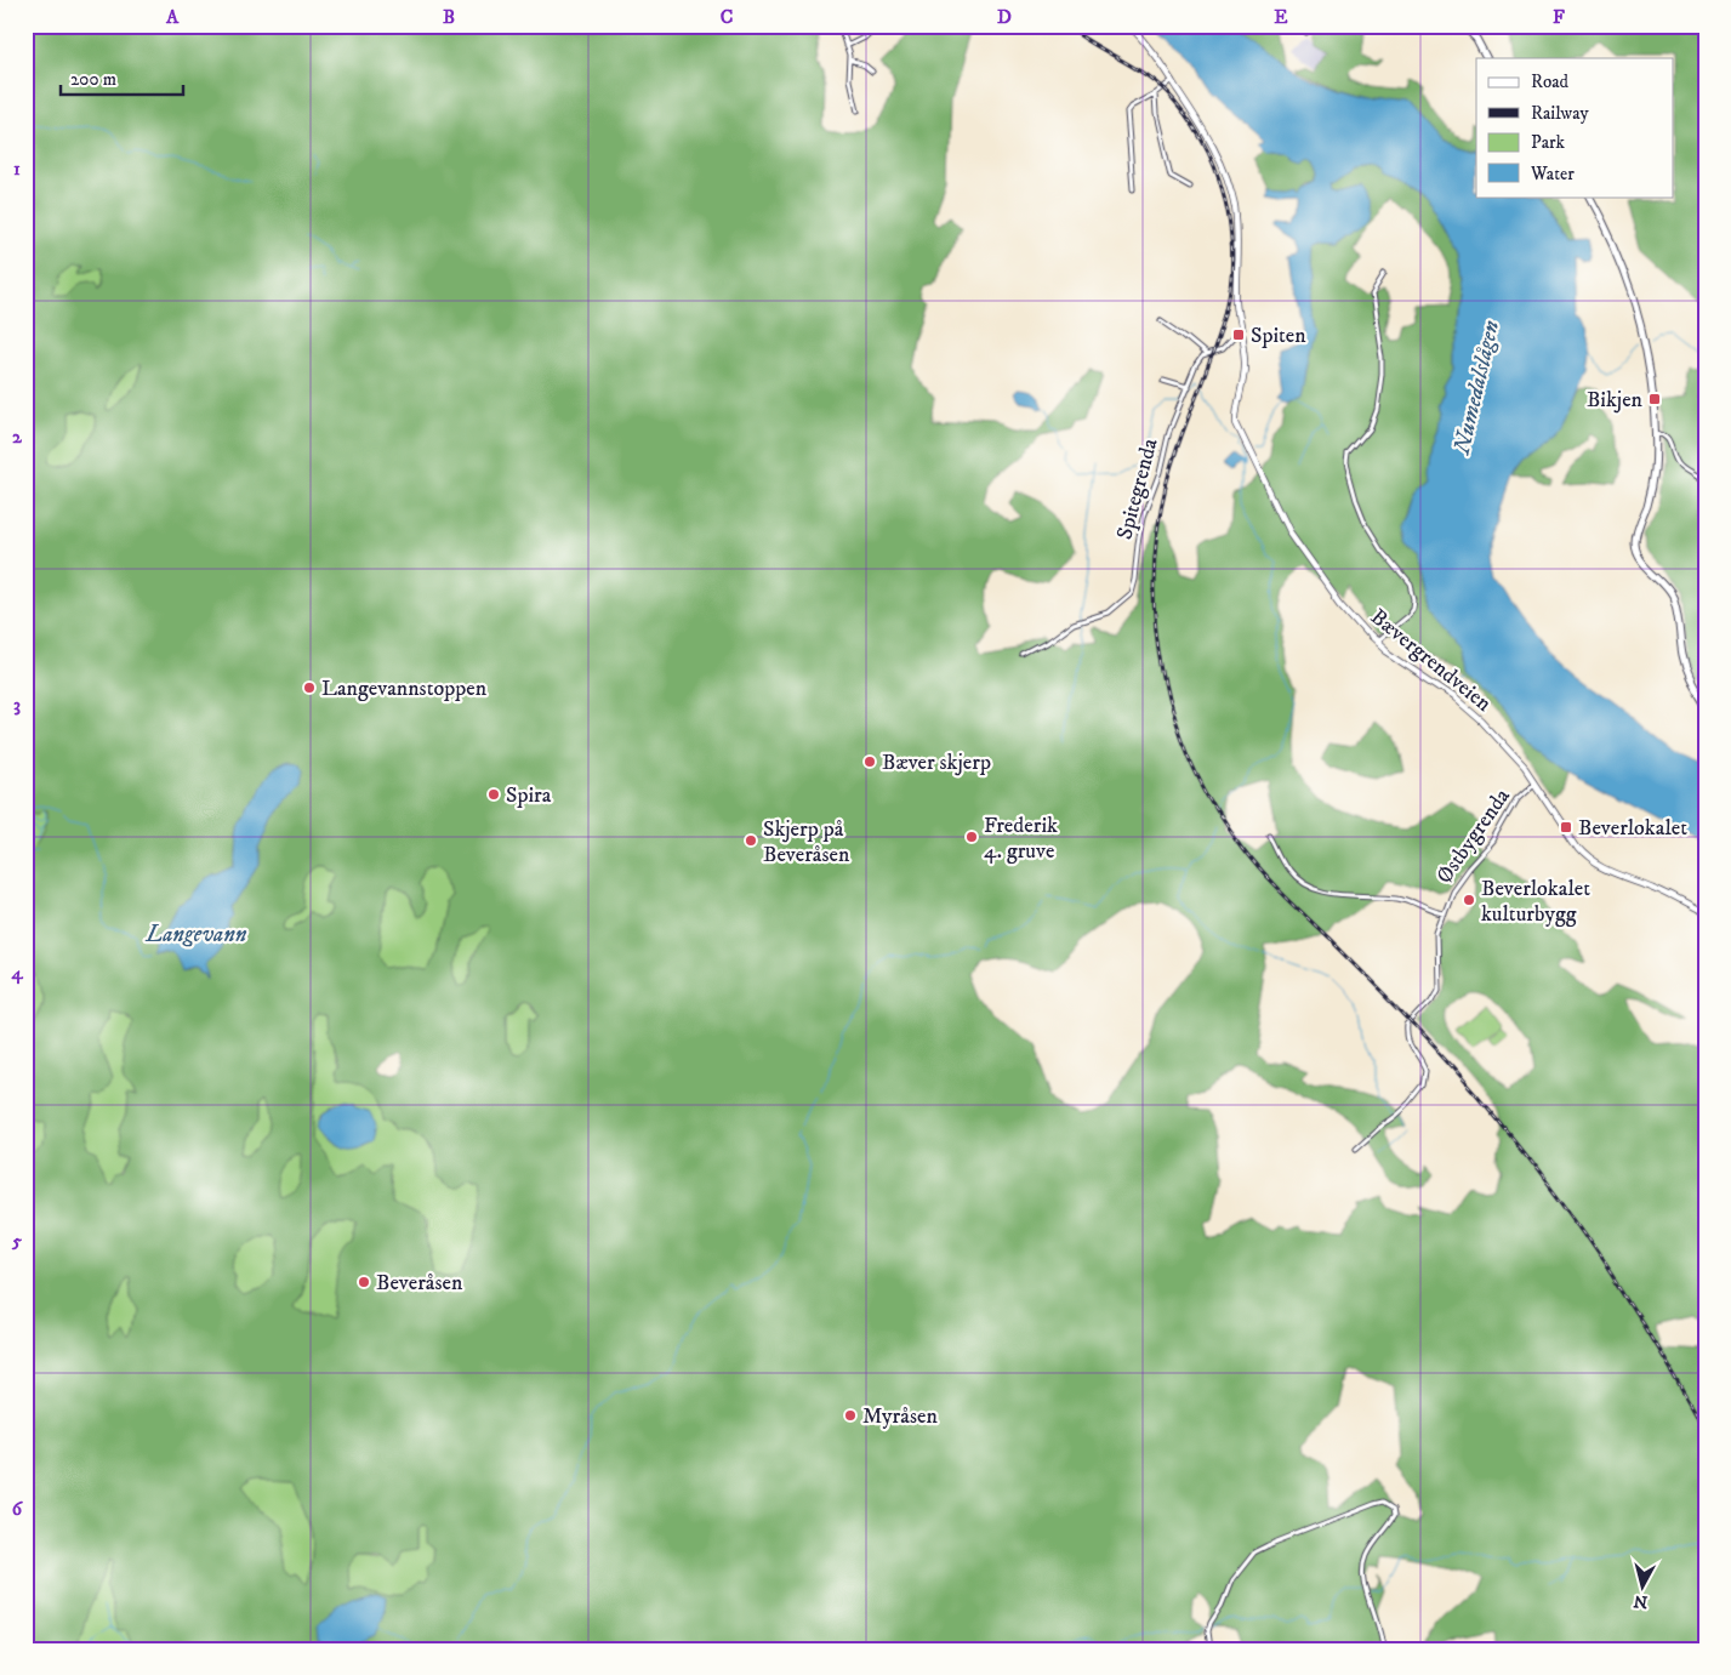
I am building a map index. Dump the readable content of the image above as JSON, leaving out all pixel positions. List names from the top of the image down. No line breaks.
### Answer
{"streets":{"main road":["Bævergrendveien"],"street":["Spitegrenda","Østbygrenda"]},"crossings":[["Bævergrendveien","Østbygrenda"]],"water":["Numedalslågen","Langevann"],"places":{"transit":["Spiten","Bikjen","Beverlokalet"],"other":["Langevannstoppen","Bæver skjerp","Spira","Frederik 4. gruve","Skjerp på Beveråsen","Beverlokalet kulturbygg","Beveråsen","Myråsen"]},"legend":["Road","Railway","Park","Water"],"scale_bar":"200 m","north":"bottom","grid":{"columns":["A","B","C","D","E","F"],"rows":["1","2","3","4","5","6"]}}
